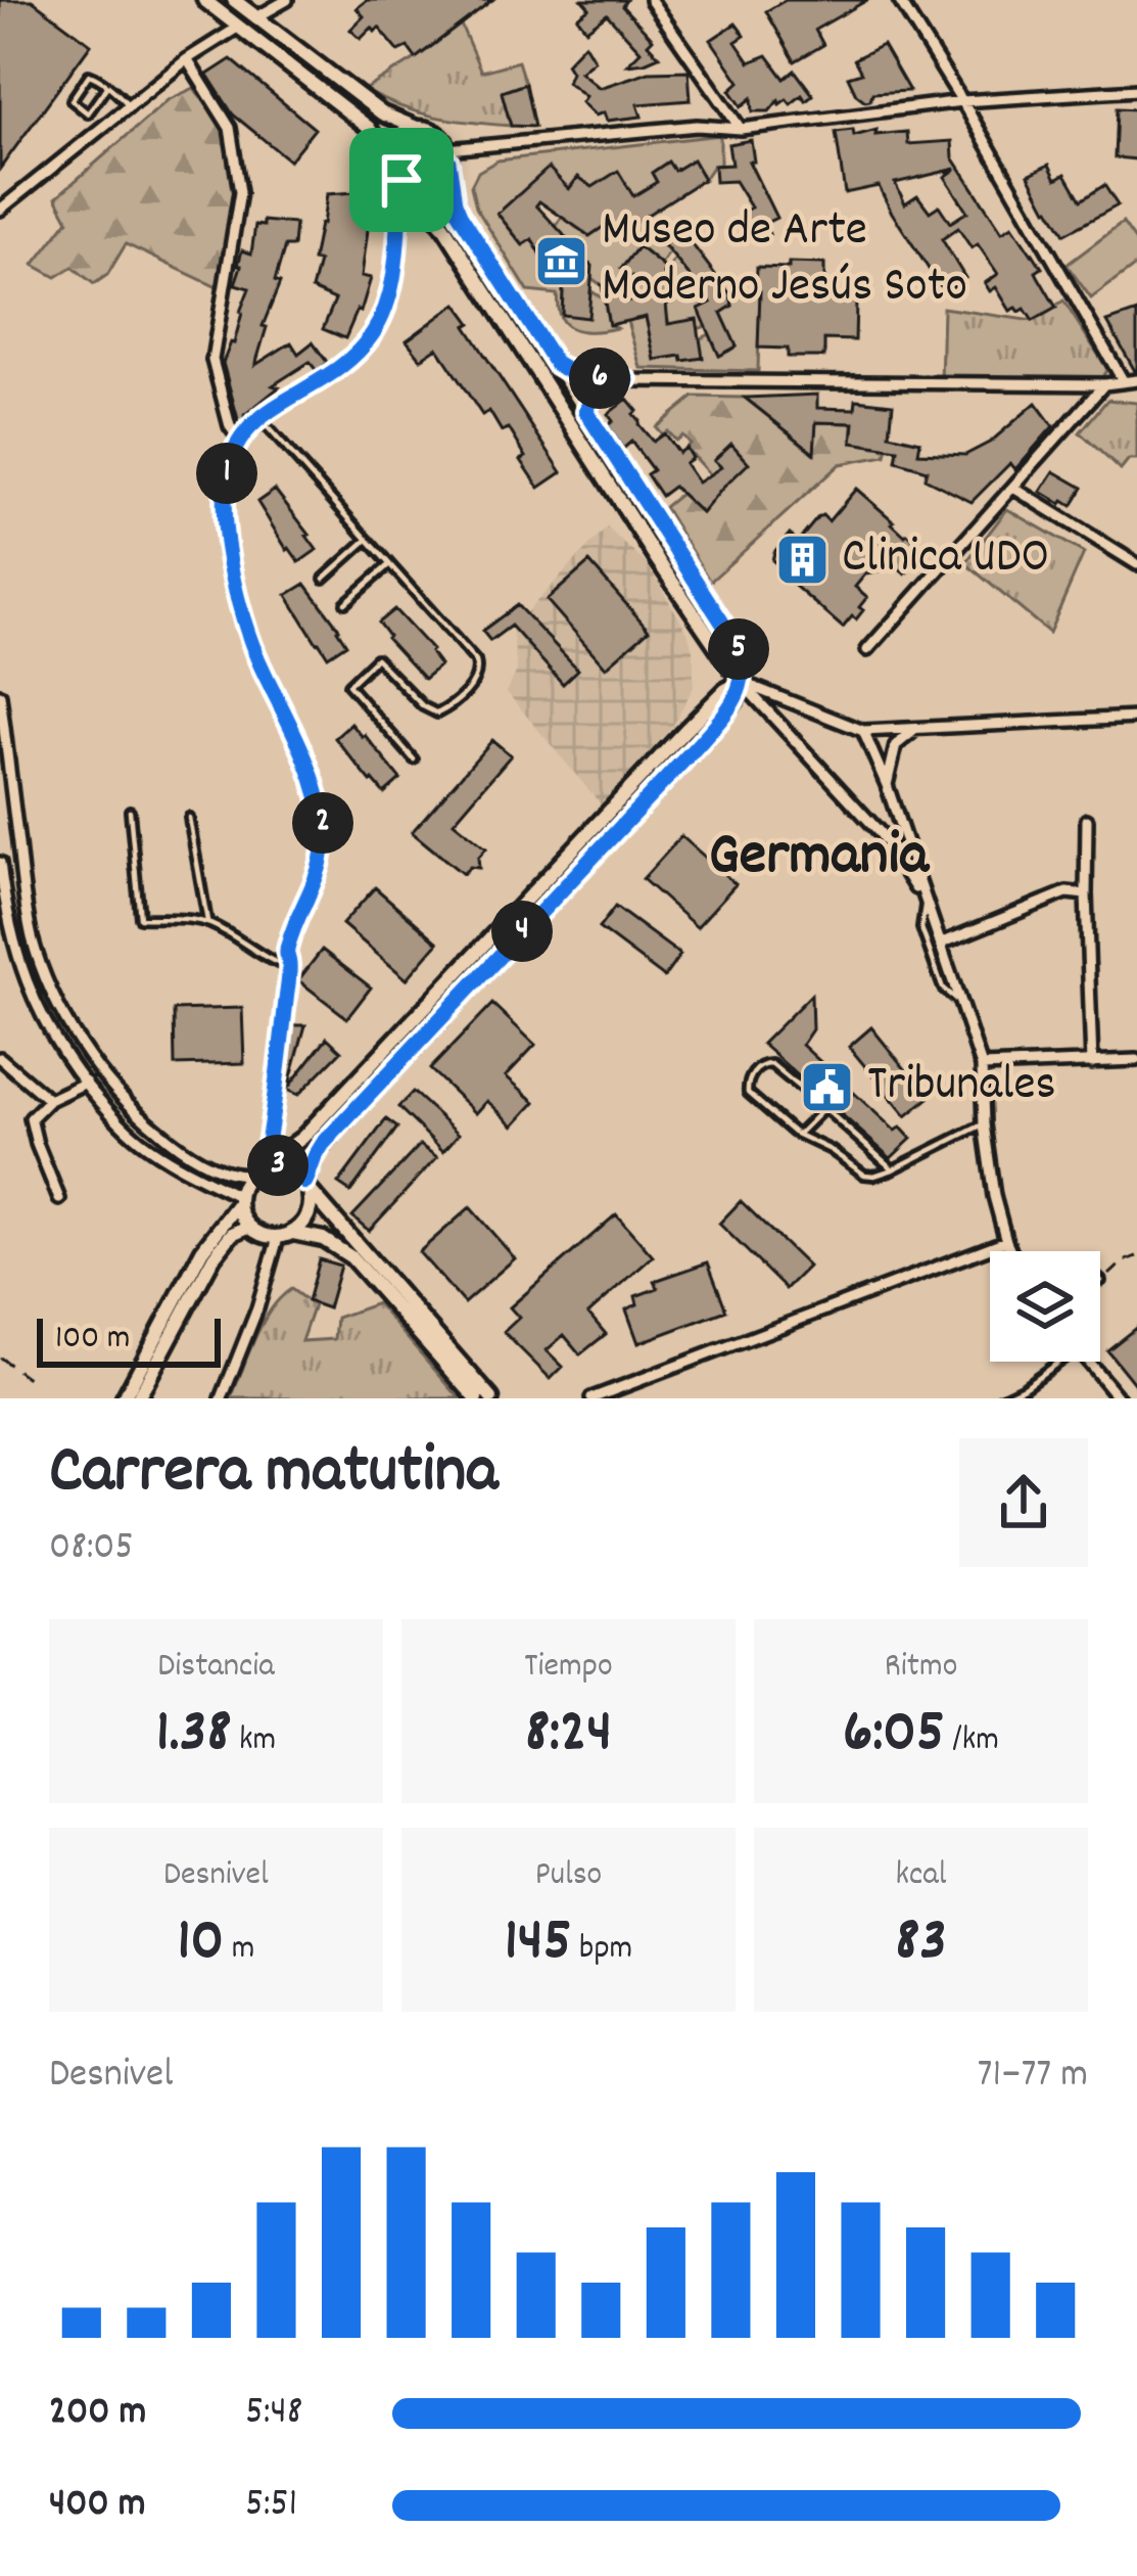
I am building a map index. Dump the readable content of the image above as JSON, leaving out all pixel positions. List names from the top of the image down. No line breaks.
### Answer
{"districts":["Germania"],"places":{"museum":["Museo de Arte Moderno Jesús Soto"],"building":["Clinica UDO"],"public building":["Tribunales"]},"scale_bar":"100 m","page":{"pins":["6","1","5","2","4","3"],"scale":"100 m","heading":["Carrera matutina","08:05"],"stats":[["Distancia","1.38 km"],["Tiempo","8:24"],["Ritmo","6:05 /km"],["Desnivel","10 m"],["Pulso","145 bpm"],["kcal","83"]],"chart":["Desnivel","71–77 m"],"list":[{"name":"200 m","note":"5:48"},{"name":"400 m","note":"5:51"}]}}
